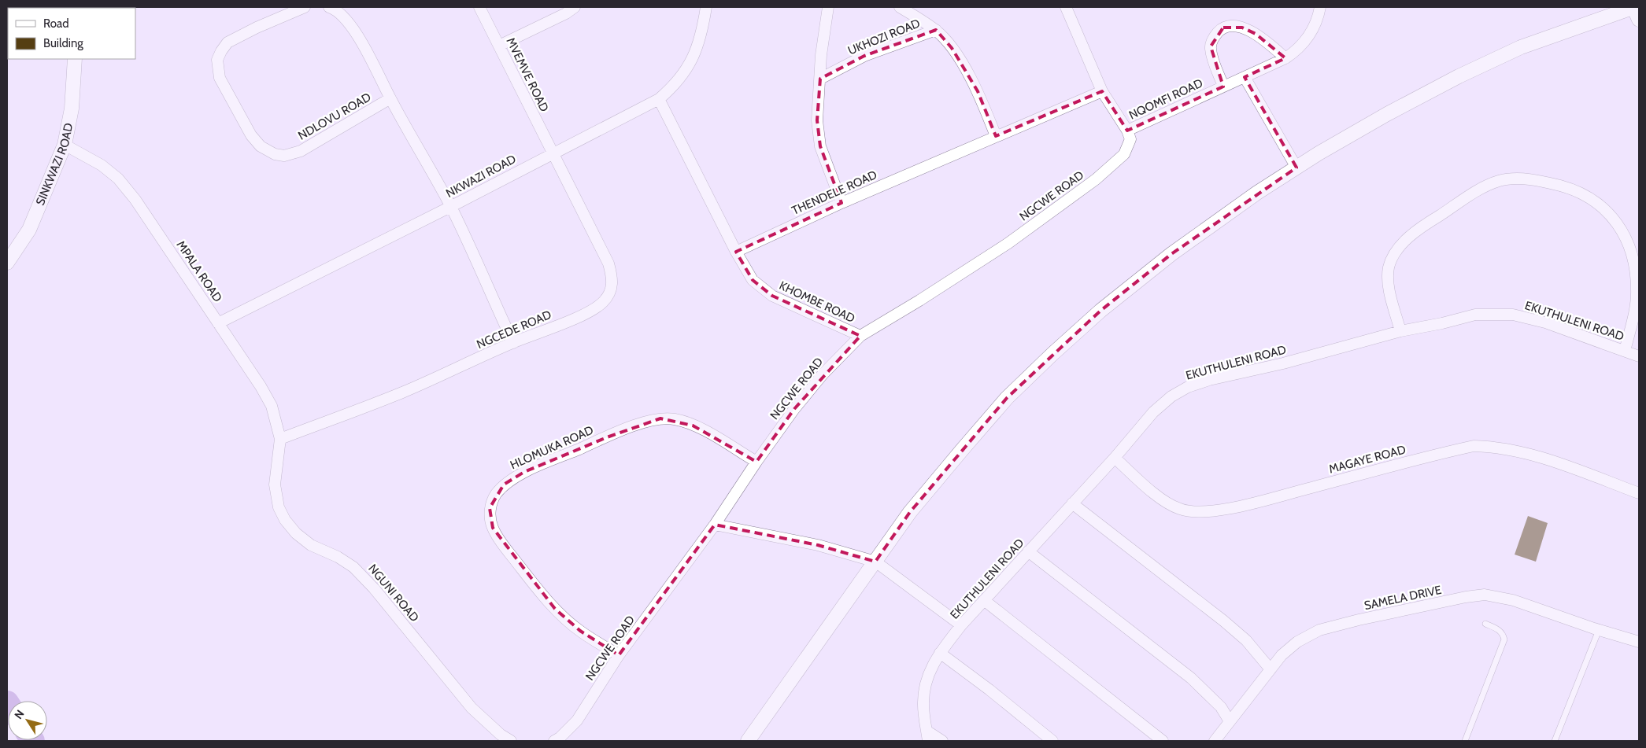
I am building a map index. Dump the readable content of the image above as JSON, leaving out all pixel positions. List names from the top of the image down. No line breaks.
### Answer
{"streets":{"street":["UKHOZI ROAD","MVEMVE ROAD","NQOMFI ROAD","NDLOVU ROAD","SINKWAZI ROAD","NKWAZI ROAD","THENDELE ROAD","NGCWE ROAD","MPALA ROAD","KHOMBE ROAD","EKUTHULENI ROAD","NGCEDE ROAD","HLOMUKA ROAD","MAGAYE ROAD","NGUNI ROAD","SAMELA DRIVE"]},"crossings":[["UKHOZI ROAD","THENDELE ROAD"],["MVEMVE ROAD","NKWAZI ROAD"],["MVEMVE ROAD","NGCEDE ROAD"],["NQOMFI ROAD","THENDELE ROAD"],["NQOMFI ROAD","NGCWE ROAD"],["NDLOVU ROAD","NKWAZI ROAD"],["NDLOVU ROAD","NGCEDE ROAD"],["SINKWAZI ROAD","MPALA ROAD"],["NKWAZI ROAD","MPALA ROAD"],["NKWAZI ROAD","NGCEDE ROAD"],["THENDELE ROAD","KHOMBE ROAD"],["NGCWE ROAD","KHOMBE ROAD"],["NGCWE ROAD","HLOMUKA ROAD"],["MPALA ROAD","NGCEDE ROAD"],["MPALA ROAD","NGUNI ROAD"],["EKUTHULENI ROAD","MAGAYE ROAD"],["NGCEDE ROAD","NGUNI ROAD"]],"legend":["Road","Building"],"north":"top left"}
